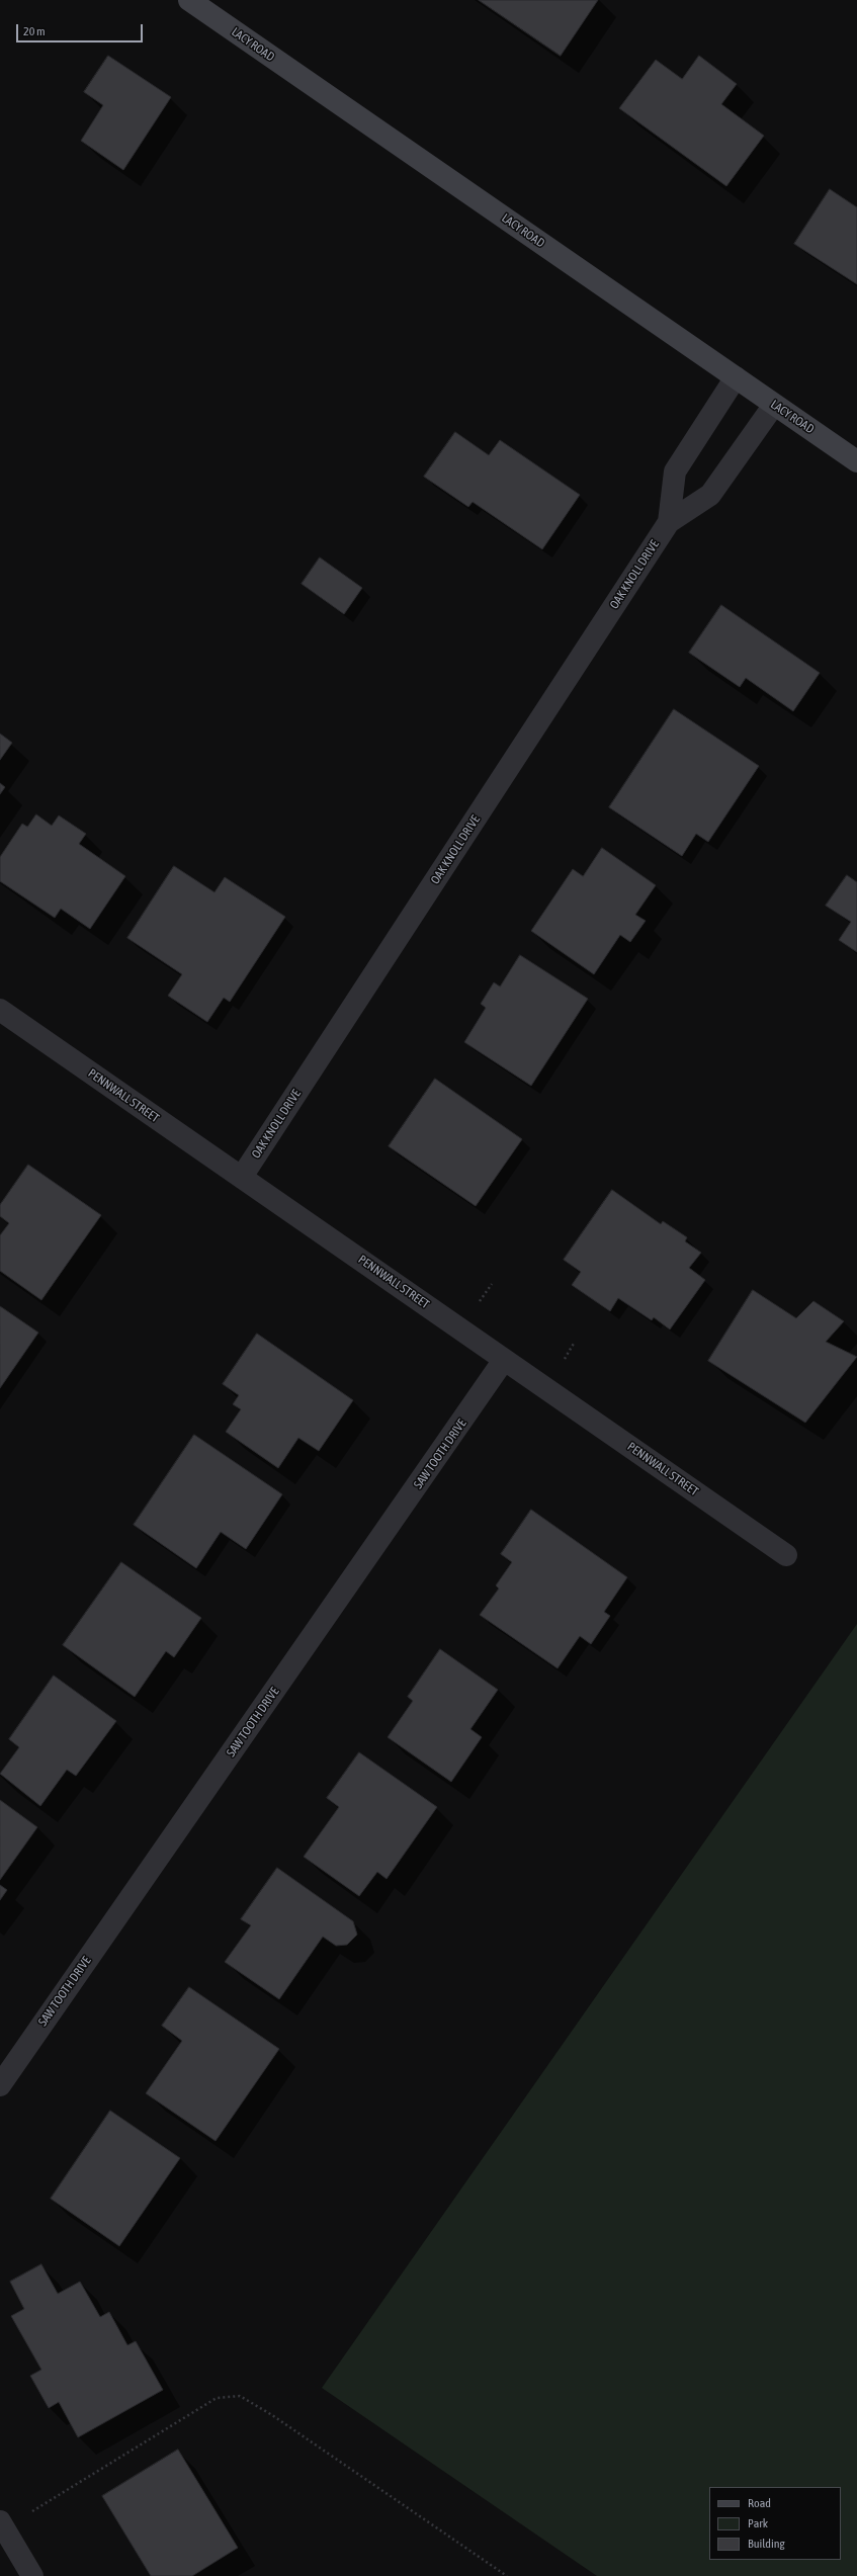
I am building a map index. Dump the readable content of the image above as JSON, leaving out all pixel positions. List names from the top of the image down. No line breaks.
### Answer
{"streets":{"street":["LACY ROAD","OAK KNOLL DRIVE","PENNWALL STREET","SAW TOOTH DRIVE"]},"crossings":[["LACY ROAD","OAK KNOLL DRIVE"],["OAK KNOLL DRIVE","PENNWALL STREET"],["PENNWALL STREET","SAW TOOTH DRIVE"]],"legend":["Road","Park","Building"],"scale_bar":"20 m"}
